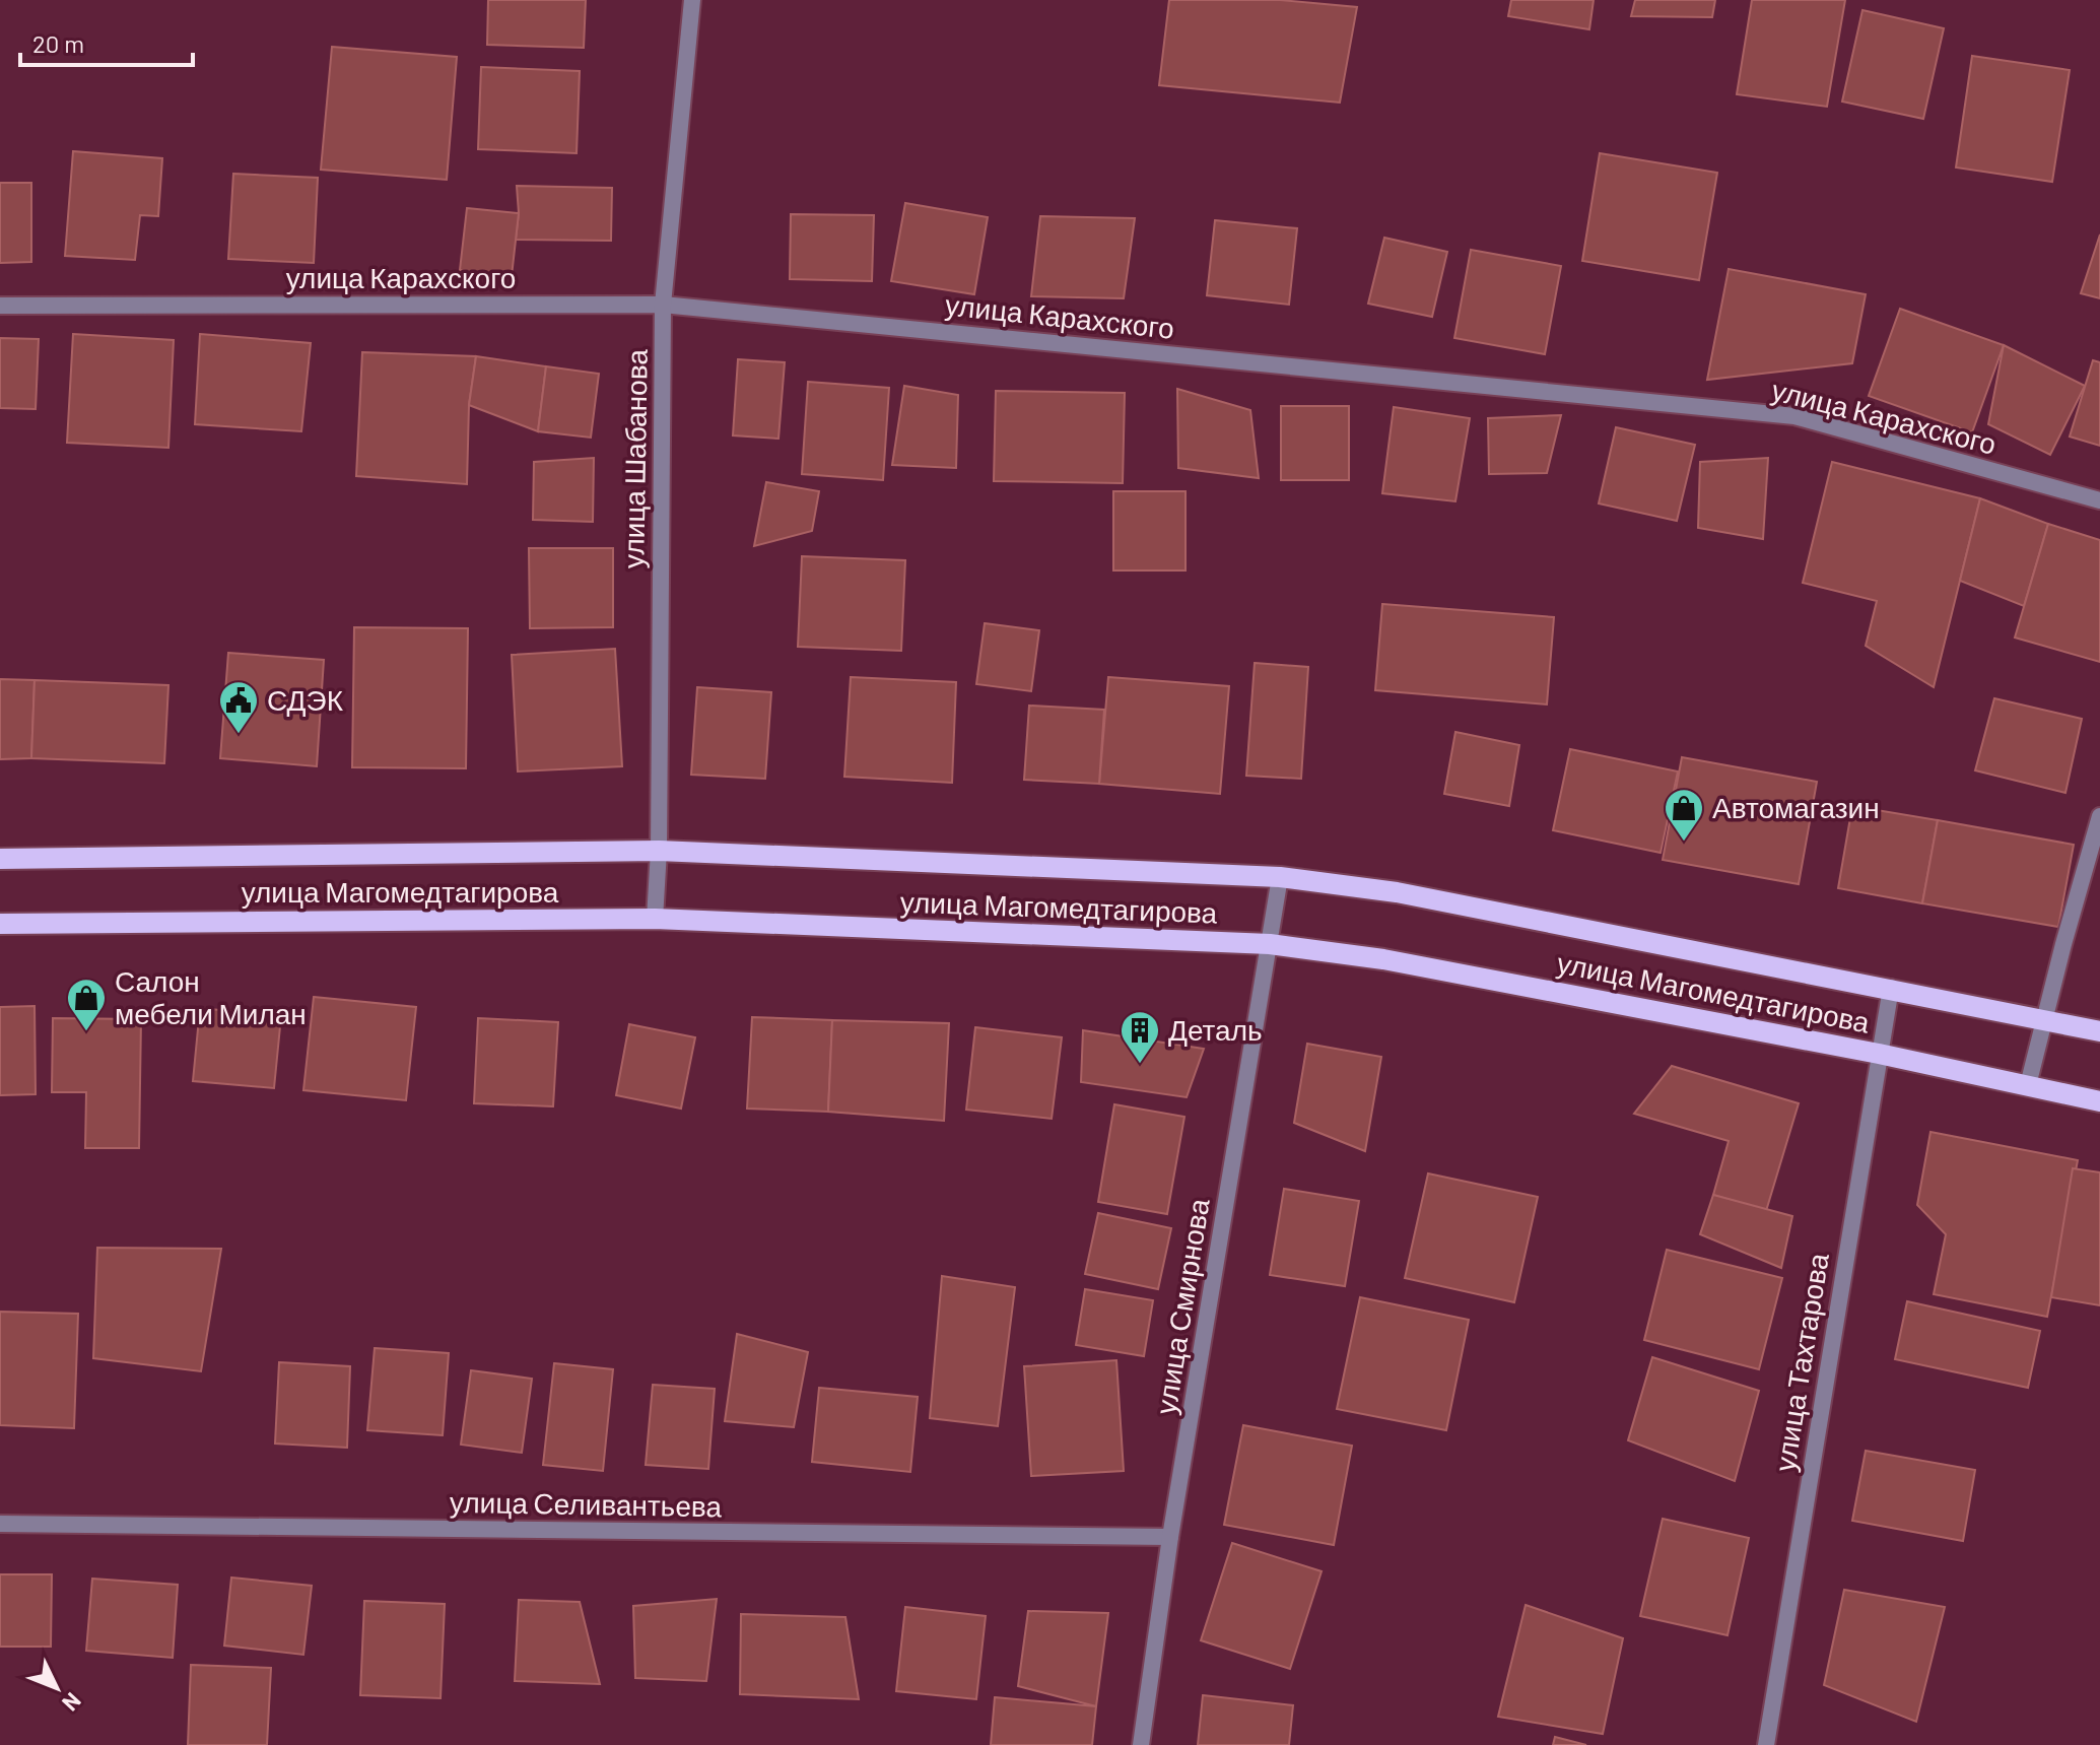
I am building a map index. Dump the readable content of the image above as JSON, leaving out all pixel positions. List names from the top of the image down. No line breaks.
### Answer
{"streets":{"main road":["улица Магомедтагирова"],"street":["улица Карахского","улица Шабанова","улица Смирнова","улица Тахтарова","улица Селивантьева"]},"crossings":[["улица Карахского","улица Шабанова"],["улица Шабанова","улица Магомедтагирова"],["улица Магомедтагирова","улица Смирнова"],["улица Магомедтагирова","улица Тахтарова"],["улица Смирнова","улица Селивантьева"]],"places":{"public building":["СДЭК"],"shop":["Автомагазин","Салон мебели Милан"],"building":["Деталь"]},"scale_bar":"20 m","north":"bottom right"}
